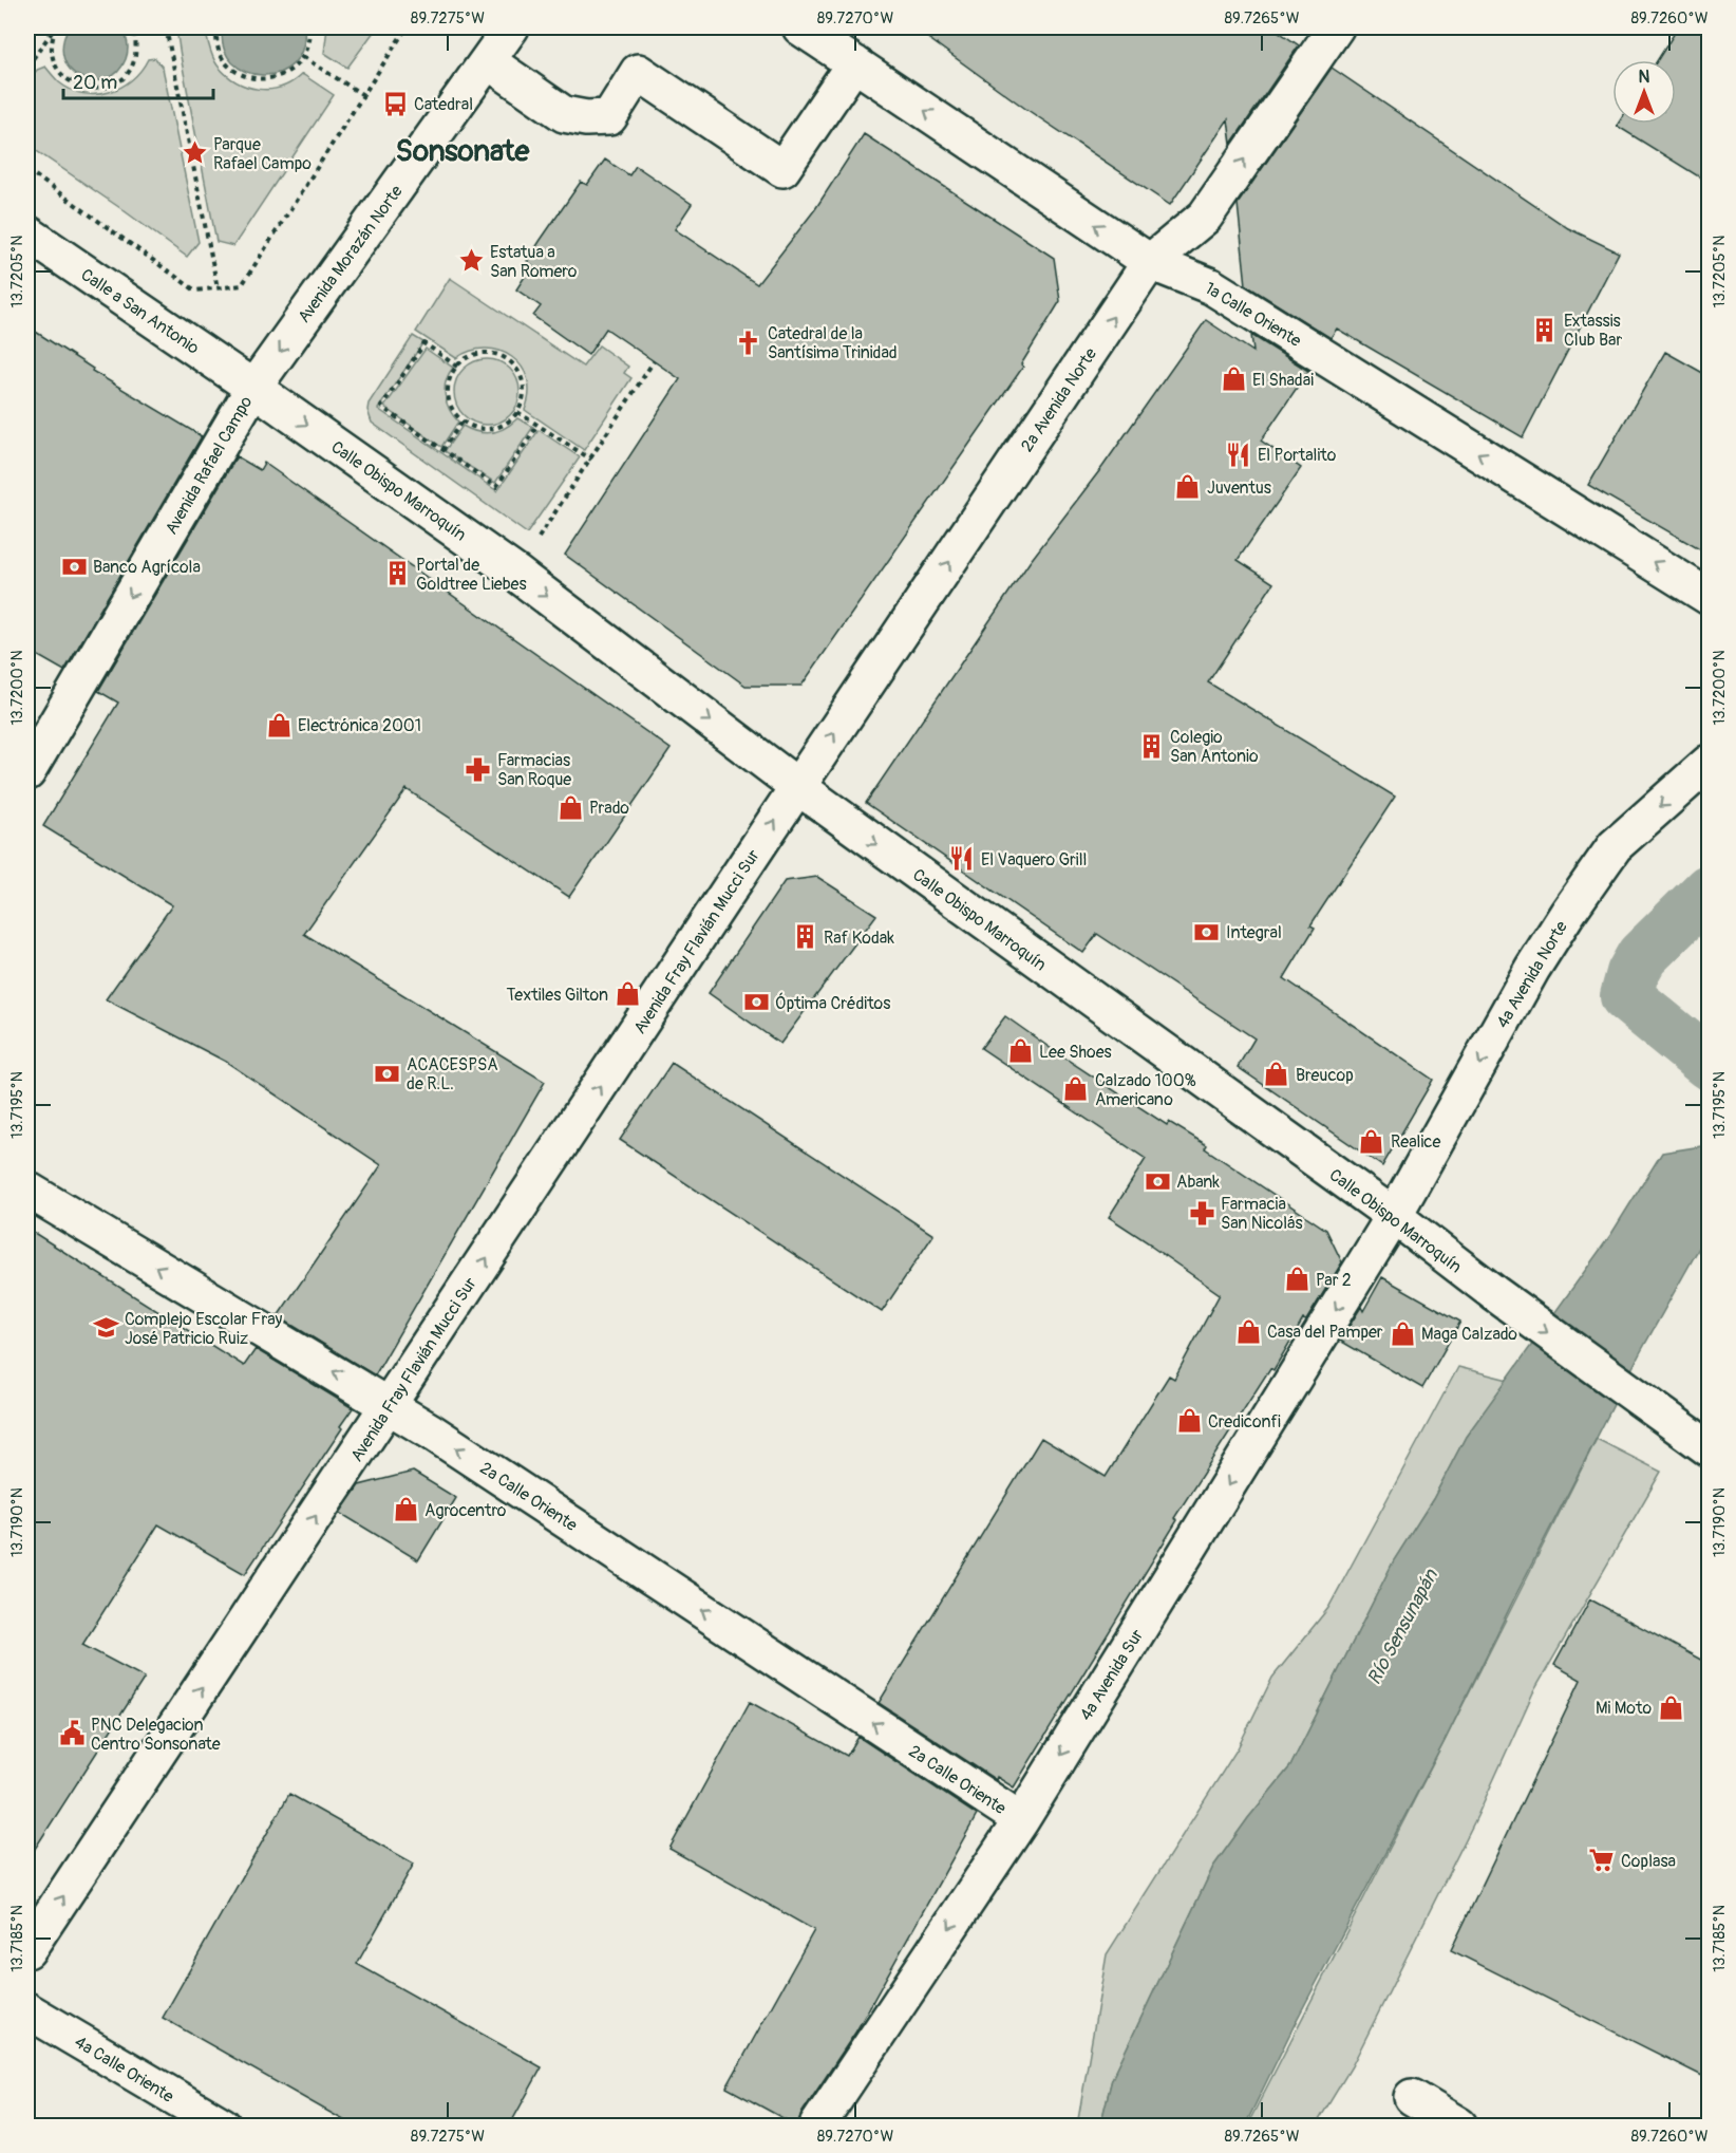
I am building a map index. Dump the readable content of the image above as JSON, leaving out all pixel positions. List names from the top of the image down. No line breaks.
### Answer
{"streets":{"street":["Avenida Morazán Norte","Calle a San Antonio","1a Calle Oriente","2a Avenida Norte","Avenida Rafael Campo","Calle Obispo Marroquín","Avenida Fray Flavián Mucci Sur","4a Avenida Norte","2a Calle Oriente","4a Avenida Sur","4a Calle Oriente"]},"crossings":[["Avenida Morazán Norte","Calle a San Antonio"],["Avenida Morazán Norte","Avenida Rafael Campo"],["Avenida Morazán Norte","Calle Obispo Marroquín"],["Calle a San Antonio","Avenida Rafael Campo"],["Calle a San Antonio","Calle Obispo Marroquín"],["1a Calle Oriente","2a Avenida Norte"],["2a Avenida Norte","Calle Obispo Marroquín"],["2a Avenida Norte","Avenida Fray Flavián Mucci Sur"],["Avenida Rafael Campo","Calle Obispo Marroquín"],["Calle Obispo Marroquín","Avenida Fray Flavián Mucci Sur"],["Calle Obispo Marroquín","4a Avenida Norte"],["Calle Obispo Marroquín","4a Avenida Sur"],["Avenida Fray Flavián Mucci Sur","2a Calle Oriente"],["4a Avenida Norte","4a Avenida Sur"],["2a Calle Oriente","4a Avenida Sur"]],"one_way":["Avenida Morazán Norte","1a Calle Oriente","2a Avenida Norte","Avenida Rafael Campo","Calle Obispo Marroquín","Avenida Fray Flavián Mucci Sur","4a Avenida Norte","2a Calle Oriente","4a Avenida Sur"],"districts":["Sonsonate"],"water":["Río Sensunapán"],"places":{"bus stop":["Catedral"],"place":["Parque Rafael Campo","Estatua a San Romero"],"building":["Extassis Club Bar","Portal de Goldtree Liebes","Colegio San Antonio","Raf Kodak"],"church":["Catedral de la Santísima Trinidad"],"shop":["El Shadai","Juventus","Electrónica 2001","Prado","Textiles Gilton","Lee Shoes","Breucop","Calzado 100% Americano","Realice","Par 2","Casa del Pamper","Maga Calzado","Crediconfi","Agrocentro","Mi Moto"],"restaurant":["El Portalito","El Vaquero Grill"],"bank":["Banco Agrícola","Integral","Óptima Créditos","ACACESPSA de R.L.","Abank"],"pharmacy":["Farmacias San Roque","Farmacia San Nicolás"],"school or university":["Complejo Escolar Fray José Patricio Ruiz"],"public building":["PNC Delegacion Centro Sonsonate"],"supermarket":["Coplasa"]},"scale_bar":"20 m","north":"top","coordinates":["89.7275°W","89.7270°W","89.7265°W","89.7260°W","13.7205°N","13.7200°N","13.7195°N","13.7190°N","13.7185°N"]}
